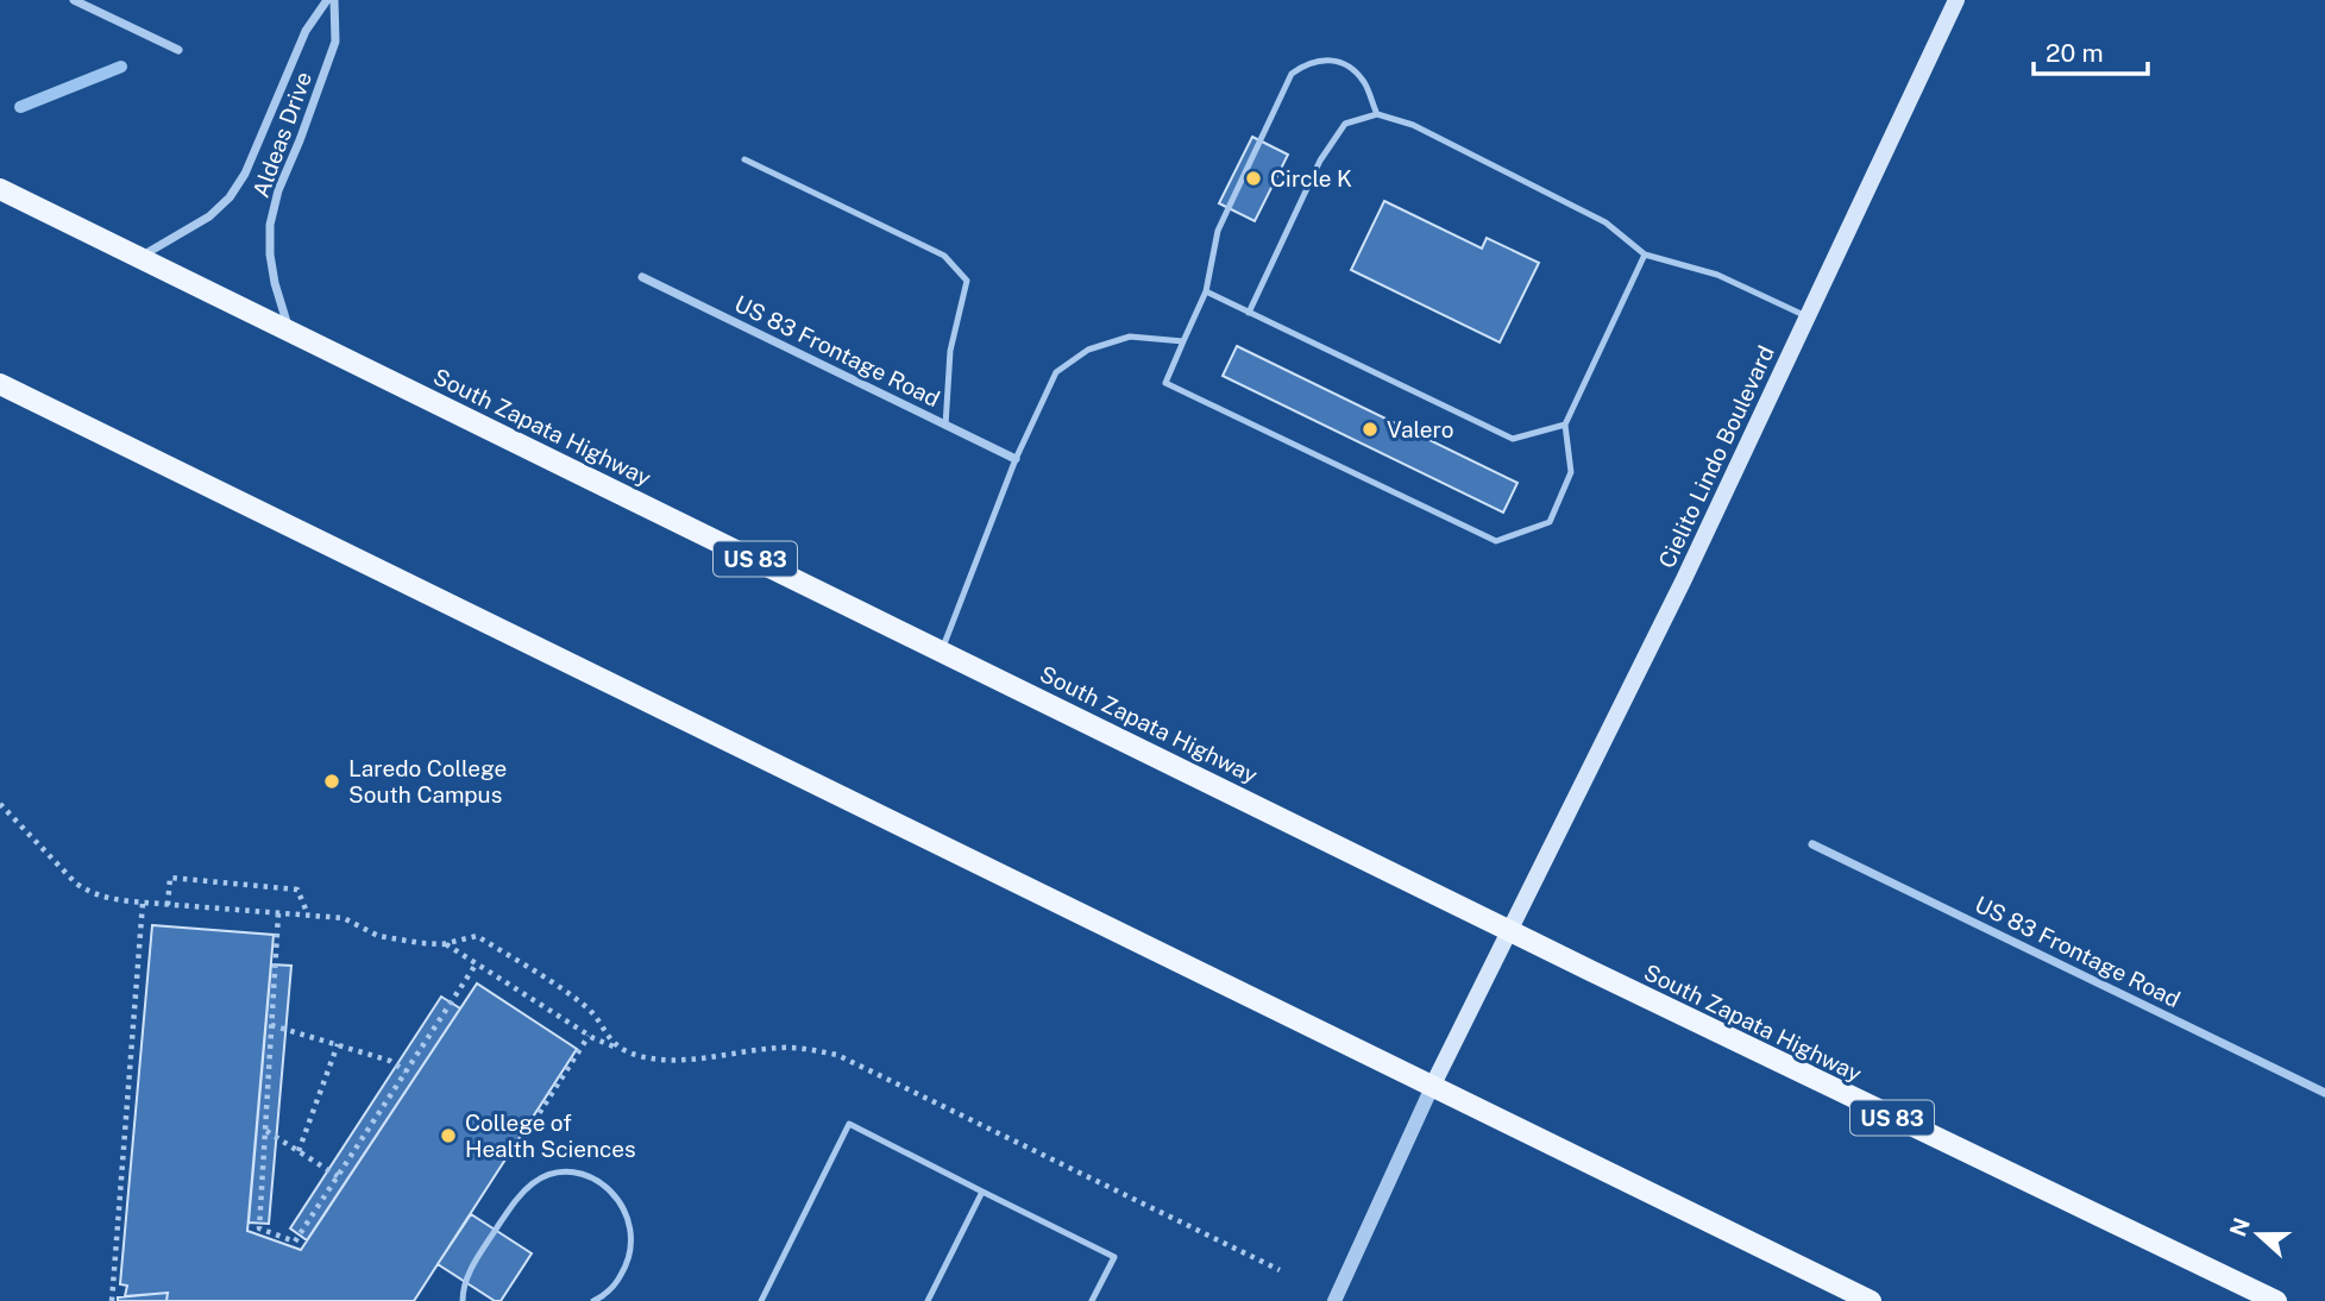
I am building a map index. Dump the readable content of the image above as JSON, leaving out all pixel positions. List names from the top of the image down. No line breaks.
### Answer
{"streets":{"main road":["South Zapata Highway","Cielito Lindo Boulevard","US 83"],"street":["Aldeas Drive","US 83 Frontage Road"]},"crossings":[["Aldeas Drive","South Zapata Highway"],["South Zapata Highway","Cielito Lindo Boulevard"]],"places":["Circle K","Valero","Laredo College South Campus","College of Health Sciences"],"scale_bar":"20 m","north":"left"}
